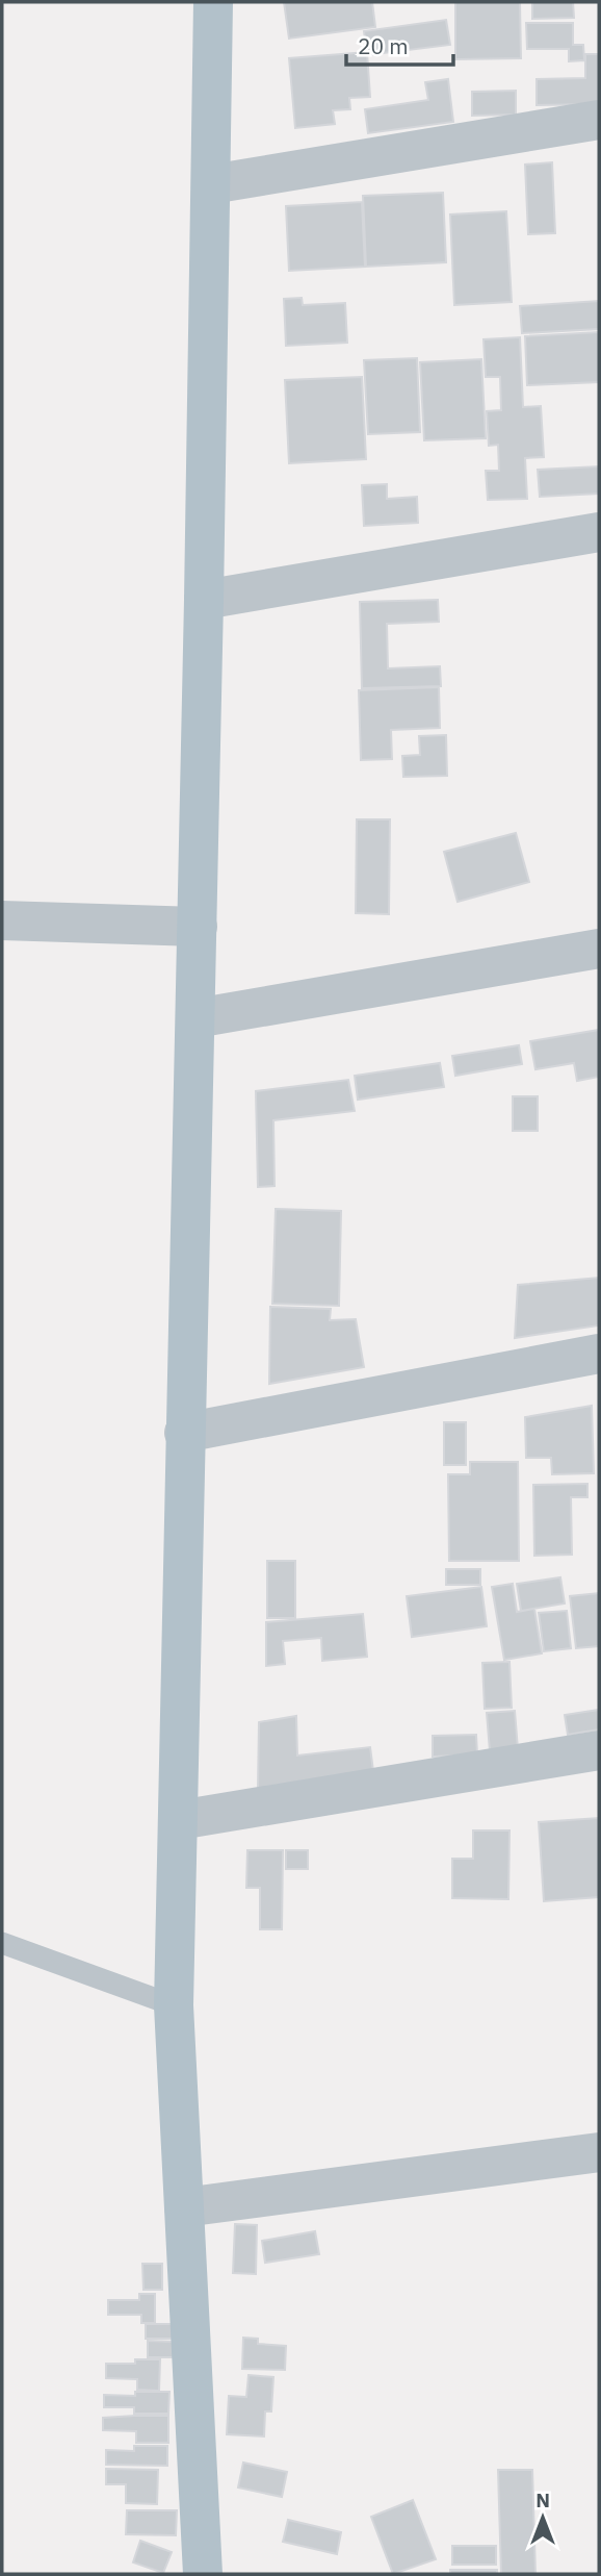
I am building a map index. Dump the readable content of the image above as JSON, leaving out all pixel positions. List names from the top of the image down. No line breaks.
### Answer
{"scale_bar":"20 m","north":"top"}
